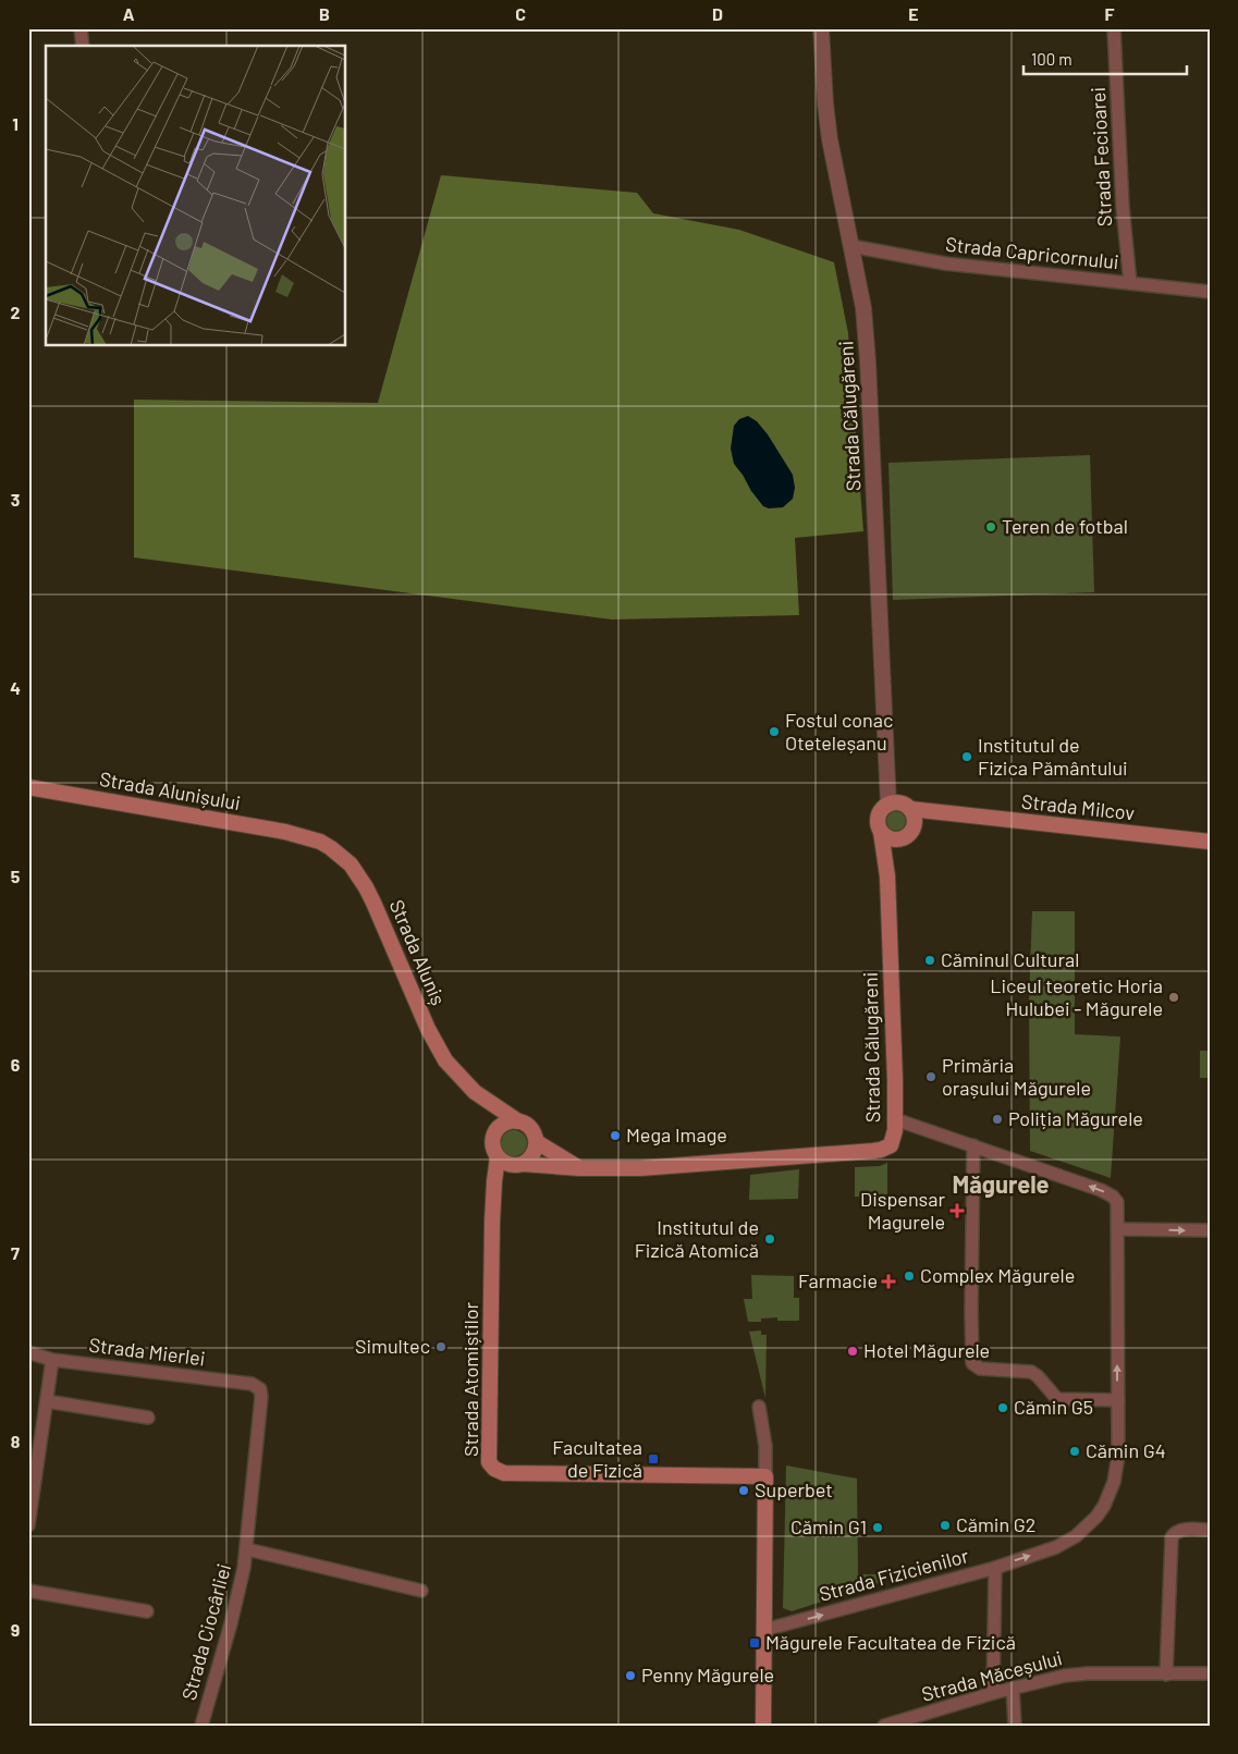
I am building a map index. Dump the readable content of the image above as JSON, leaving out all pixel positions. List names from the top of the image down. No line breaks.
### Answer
{"streets":{"main road":["Strada Călugăreni","Strada Alunișului","Strada Milcov","Strada Aluniș","Strada Atomiștilor"],"street":["Strada Fecioarei","Strada Capricornului","Strada Mierlei","Strada Fizicienilor","Strada Ciocârliei","Strada Măceșului"]},"crossings":[["Strada Fecioarei","Strada Capricornului"],["Strada Capricornului","Strada Călugăreni"],["Strada Călugăreni","Strada Milcov"],["Strada Călugăreni","Strada Fizicienilor"],["Strada Alunișului","Strada Aluniș"],["Strada Aluniș","Strada Atomiștilor"],["Strada Mierlei","Strada Ciocârliei"]],"districts":["Măgurele"],"places":{"other":["Teren de fotbal","Fostul conac Oteteleșanu","Institutul de Fizica Pământului","Căminul Cultural","Liceul teoretic Horia Hulubei - Măgurele","Primăria orașului Măgurele","Poliția Măgurele","Mega Image","Institutul de Fizică Atomică","Complex Măgurele","Simultec","Hotel Măgurele","Cămin G5","Cămin G4","Superbet","Cămin G2","Cămin G1","Penny Măgurele"],"health":["Dispensar Magurele","Farmacie"],"transit":["Facultatea de Fizică","Măgurele Facultatea de Fizică"]},"scale_bar":"100 m","grid":{"columns":["A","B","C","D","E","F"],"rows":["1","2","3","4","5","6","7","8","9"]}}
